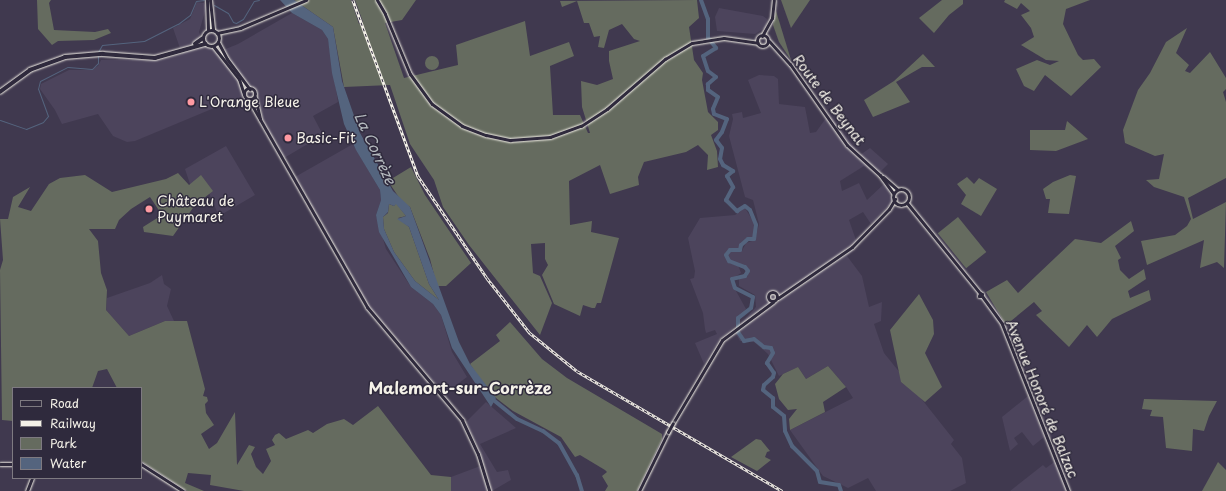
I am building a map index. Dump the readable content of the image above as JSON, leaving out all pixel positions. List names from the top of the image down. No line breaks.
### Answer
{"streets":{"main road":["Route de Beynat","Avenue Honoré de Balzac"]},"districts":["Malemort-sur-Corrèze"],"water":["La Corrèze"],"places":["L'Orange Bleue","Basic-Fit","Château de Puymaret"],"legend":["Road","Railway","Park","Water"]}
